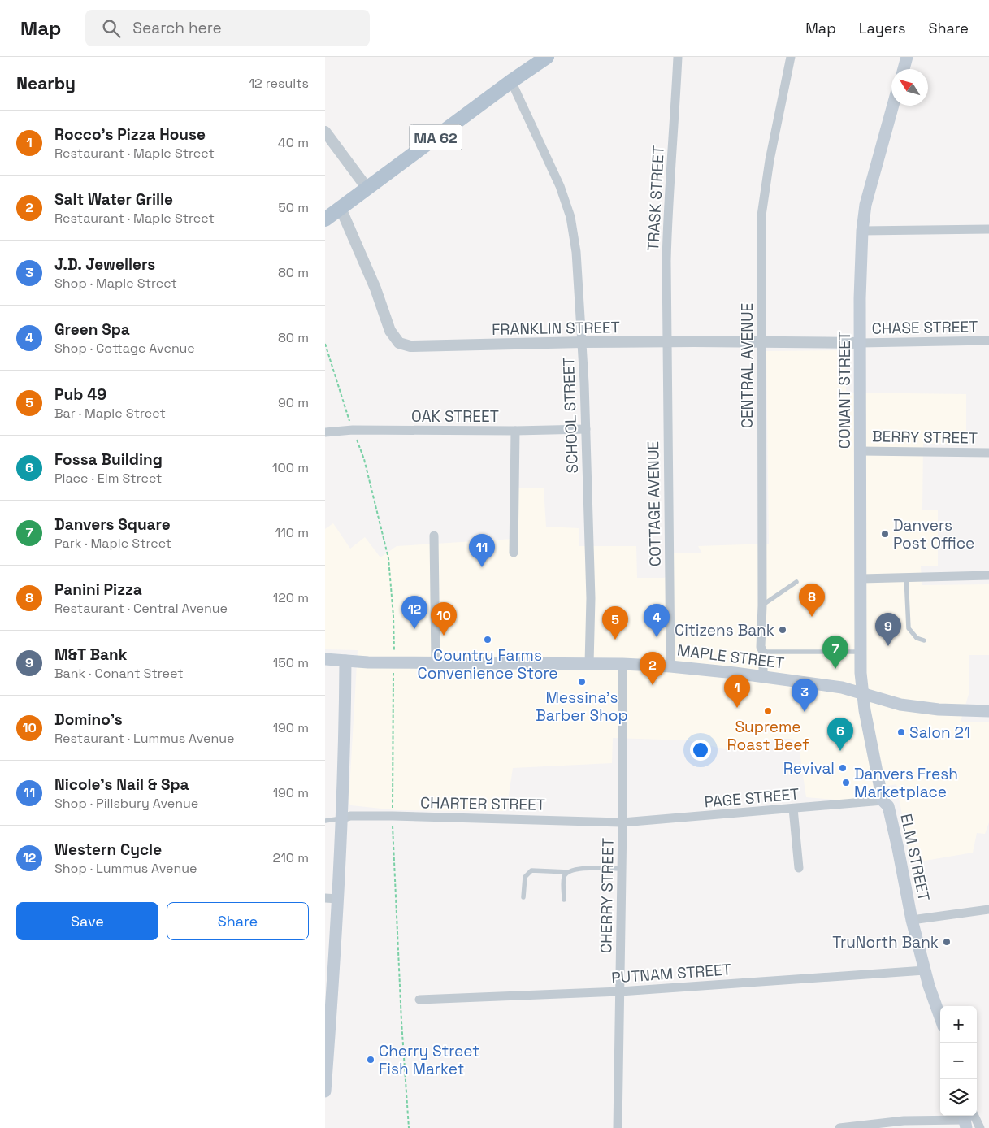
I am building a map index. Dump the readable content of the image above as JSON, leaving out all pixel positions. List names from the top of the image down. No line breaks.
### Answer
{"streets":{"main road":["MA 62","CONANT STREET","MAPLE STREET","ELM STREET"],"street":["TRASK STREET","CHASE STREET","FRANKLIN STREET","CENTRAL AVENUE","SCHOOL STREET","OAK STREET","BERRY STREET","COTTAGE AVENUE","PAGE STREET","CHARTER STREET","CHERRY STREET","PUTNAM STREET"]},"crossings":[["MA 62","FRANKLIN STREET"],["MA 62","SCHOOL STREET"],["TRASK STREET","FRANKLIN STREET"],["TRASK STREET","COTTAGE AVENUE"],["CHASE STREET","FRANKLIN STREET"],["CHASE STREET","CONANT STREET"],["FRANKLIN STREET","CENTRAL AVENUE"],["FRANKLIN STREET","CONANT STREET"],["FRANKLIN STREET","SCHOOL STREET"],["FRANKLIN STREET","COTTAGE AVENUE"],["CENTRAL AVENUE","MAPLE STREET"],["CONANT STREET","BERRY STREET"],["CONANT STREET","MAPLE STREET"],["CONANT STREET","ELM STREET"],["SCHOOL STREET","OAK STREET"],["SCHOOL STREET","MAPLE STREET"],["COTTAGE AVENUE","MAPLE STREET"],["MAPLE STREET","ELM STREET"],["MAPLE STREET","CHERRY STREET"],["PAGE STREET","CHARTER STREET"],["PAGE STREET","ELM STREET"],["PAGE STREET","CHERRY STREET"],["CHARTER STREET","CHERRY STREET"],["ELM STREET","PUTNAM STREET"],["CHERRY STREET","PUTNAM STREET"]],"places":["Danvers Post Office","Citizens Bank","Country Farms Convenience Store","Messina's Barber Shop","Supreme Roast Beef","Salon 21","Revival","Danvers Fresh Marketplace","TruNorth Bank","Cherry Street Fish Market"],"north":"top left","page":{"header":"Map","search":"Search here","nav":["Map","Layers","Share"],"heading":["Nearby","12 results"],"list":[{"mark":"1","name":"Rocco's Pizza House","note":"Restaurant · Maple Street","value":"40 m"},{"mark":"2","name":"Salt Water Grille","note":"Restaurant · Maple Street","value":"50 m"},{"mark":"3","name":"J.D. Jewellers","note":"Shop · Maple Street","value":"80 m"},{"mark":"4","name":"Green Spa","note":"Shop · Cottage Avenue","value":"80 m"},{"mark":"5","name":"Pub 49","note":"Bar · Maple Street","value":"90 m"},{"mark":"6","name":"Fossa Building","note":"Place · Elm Street","value":"100 m"},{"mark":"7","name":"Danvers Square","note":"Park · Maple Street","value":"110 m"},{"mark":"8","name":"Panini Pizza","note":"Restaurant · Central Avenue","value":"120 m"},{"mark":"9","name":"M&T Bank","note":"Bank · Conant Street","value":"150 m"},{"mark":"10","name":"Domino's","note":"Restaurant · Lummus Avenue","value":"190 m"},{"mark":"11","name":"Nicole’s Nail & Spa","note":"Shop · Pillsbury Avenue","value":"190 m"},{"mark":"12","name":"Western Cycle","note":"Shop · Lummus Avenue","value":"210 m"}],"pins":["11","8","12","10","4","5","9","7","2","1","3","6"],"buttons":["Save","Share"],"map_buttons":["+","−"]}}
